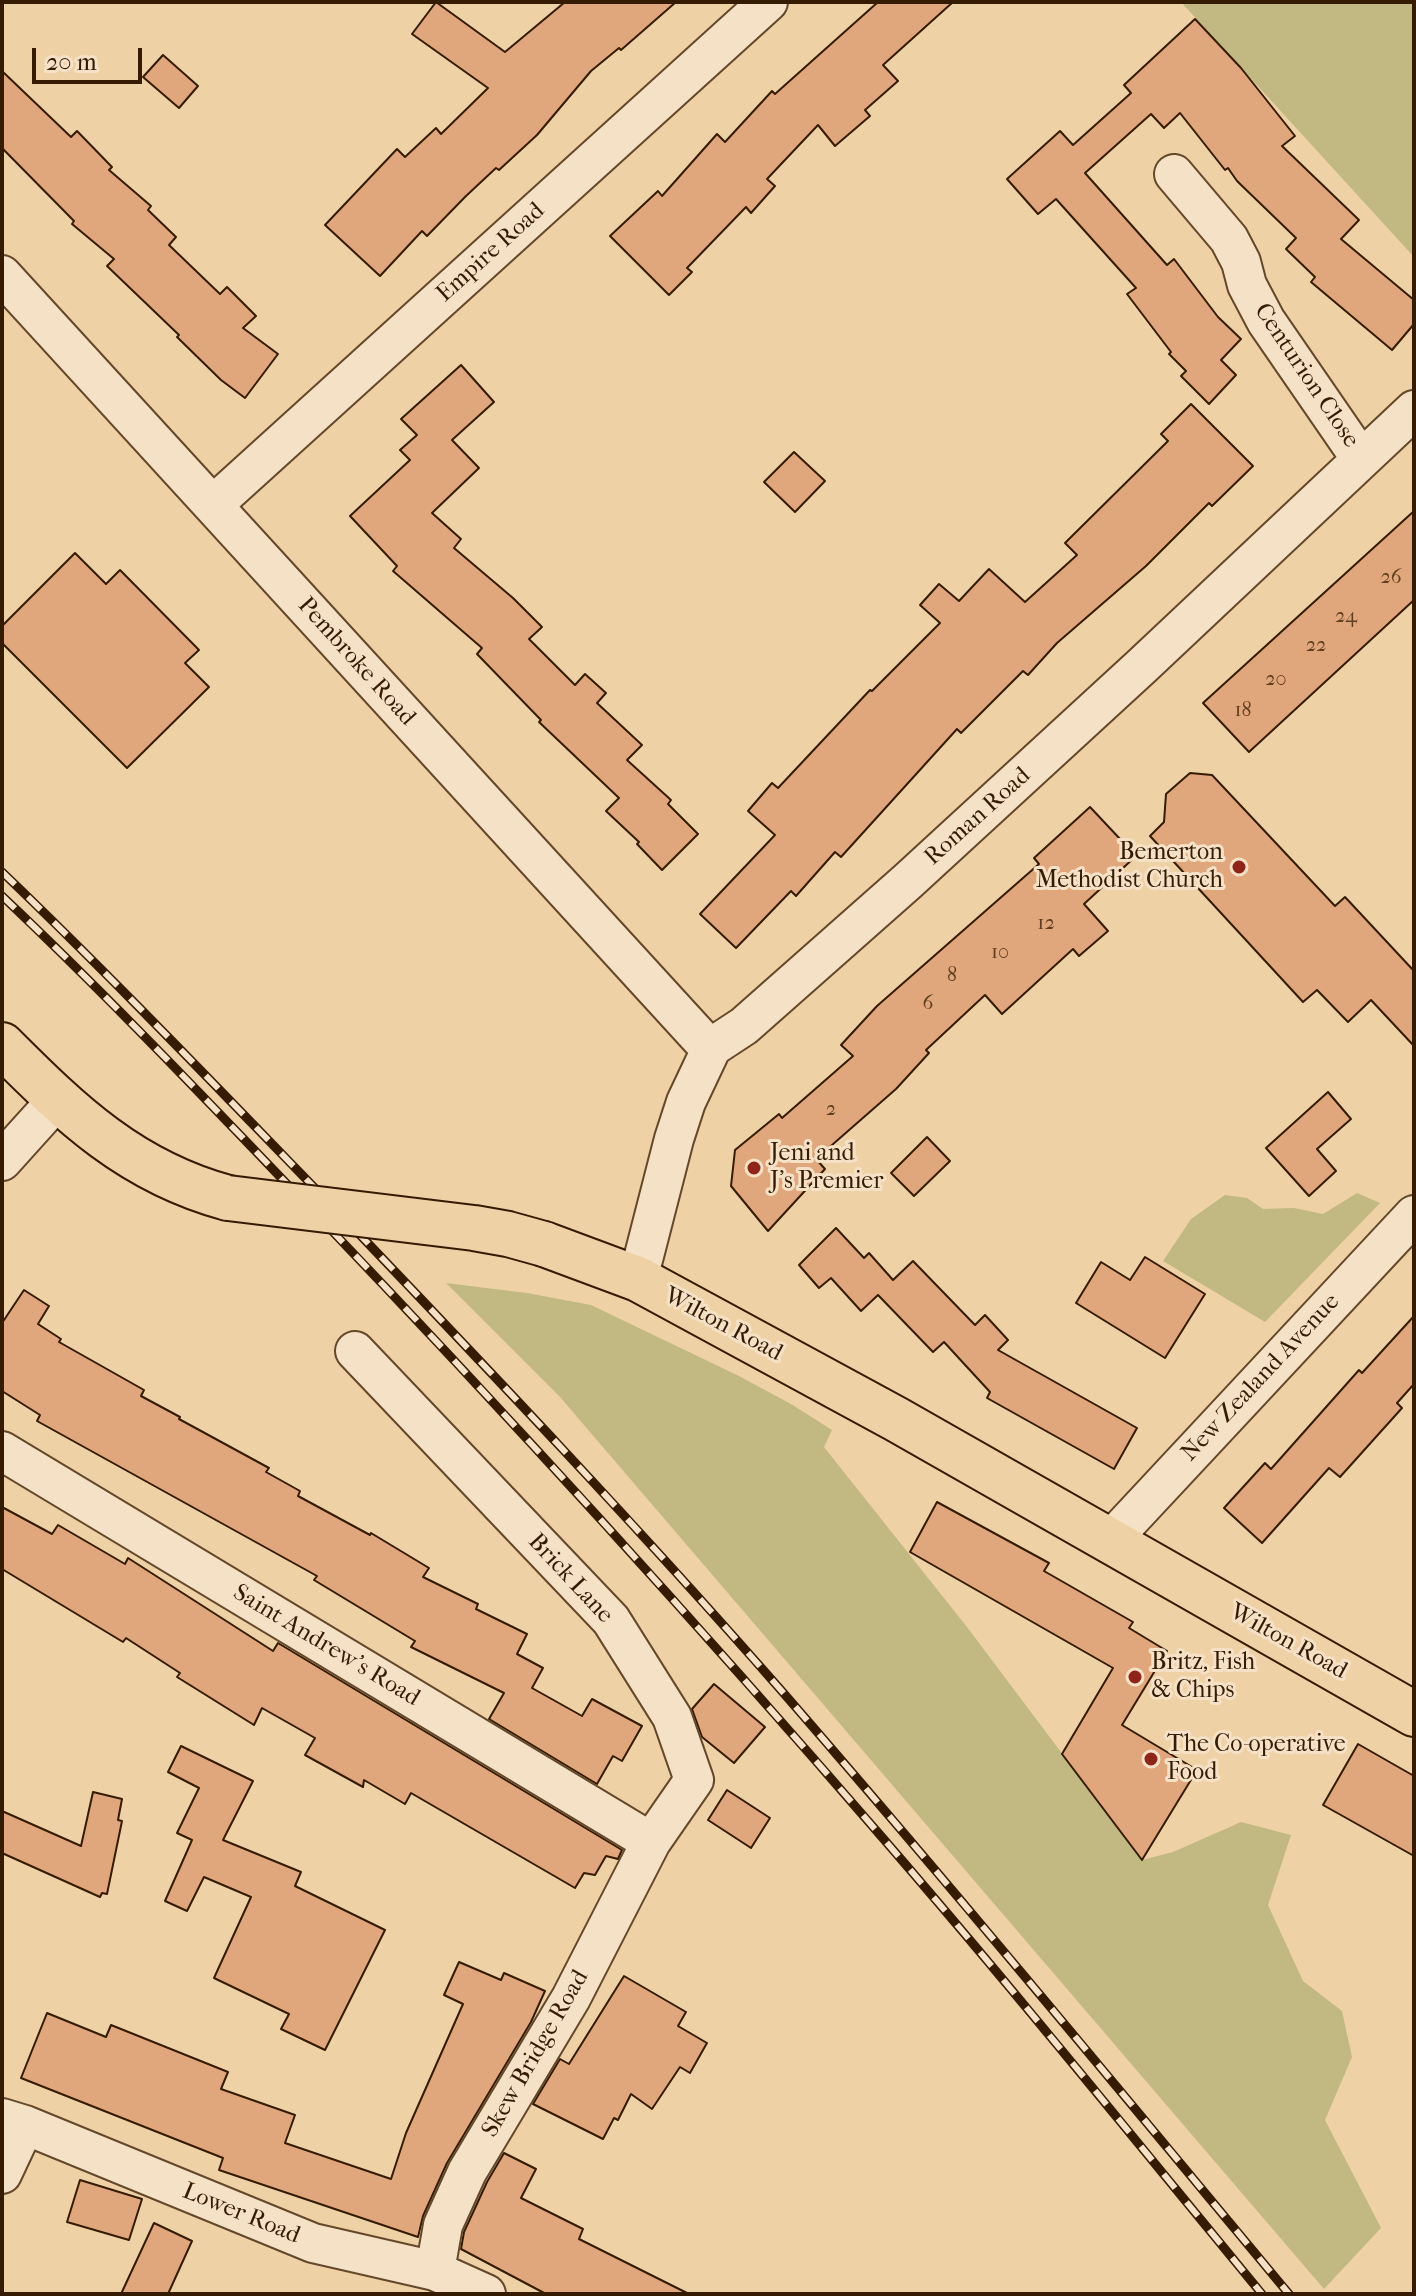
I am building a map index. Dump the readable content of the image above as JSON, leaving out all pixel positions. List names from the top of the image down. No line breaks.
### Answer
{"streets":{"highway":["Wilton Road"],"street":["Empire Road","Centurion Close","Pembroke Road","Roman Road","New Zealand Avenue","Brick Lane","Saint Andrew's Road","Skew Bridge Road","Lower Road"]},"crossings":[["Empire Road","Pembroke Road"],["Centurion Close","Roman Road"],["Pembroke Road","Roman Road"],["Wilton Road","New Zealand Avenue"],["Brick Lane","Saint Andrew's Road"],["Brick Lane","Skew Bridge Road"],["Saint Andrew's Road","Skew Bridge Road"],["Skew Bridge Road","Lower Road"]],"places":["Bemerton Methodist Church","Jeni and J's Premier","Britz, Fish & Chips","The Co-operative Food"],"house_numbers":["26","24","22","20","18","12","10","8","6","2"],"scale_bar":"20 m"}
